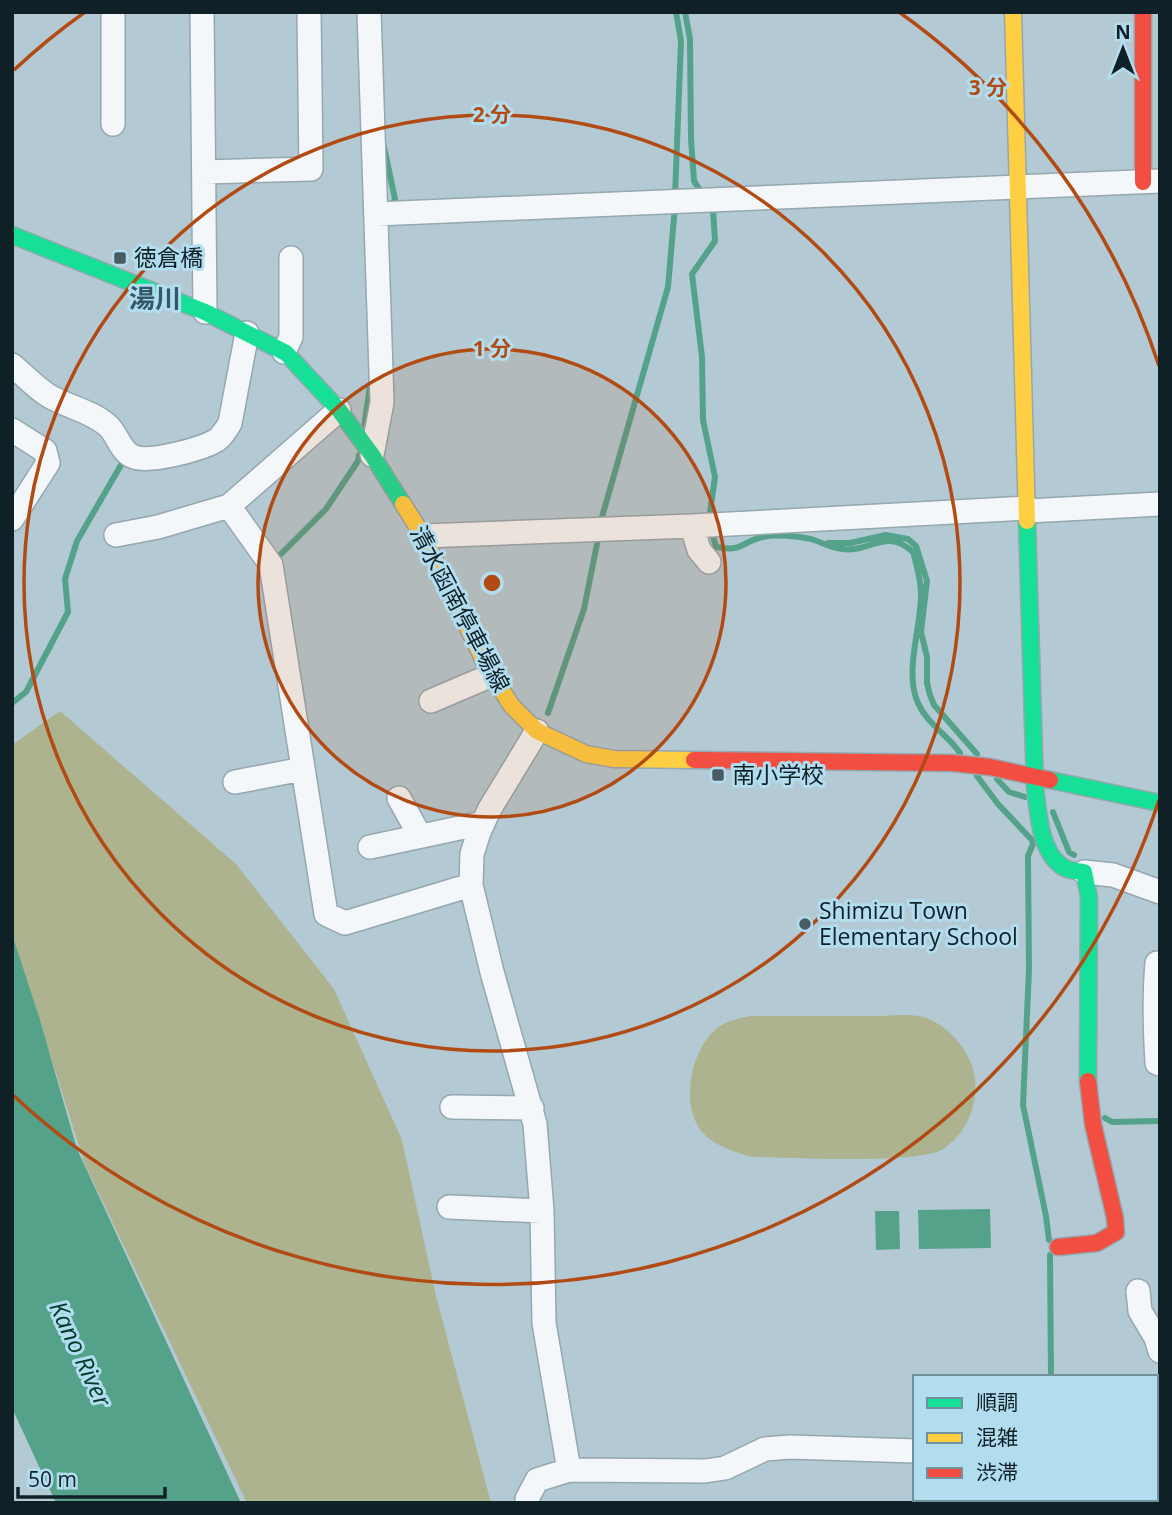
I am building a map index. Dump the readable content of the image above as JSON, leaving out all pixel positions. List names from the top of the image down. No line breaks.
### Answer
{"streets":{"street":["清水函南停車場線"]},"districts":["湯川"],"water":["Kano River"],"places":{"transit":["徳倉橋","南小学校"],"other":["Shimizu Town Elementary School"]},"legend":["順調","混雑","渋滞"],"scale_bar":"50 m","north":"top","rings":["3 分","2 分","1 分"]}
